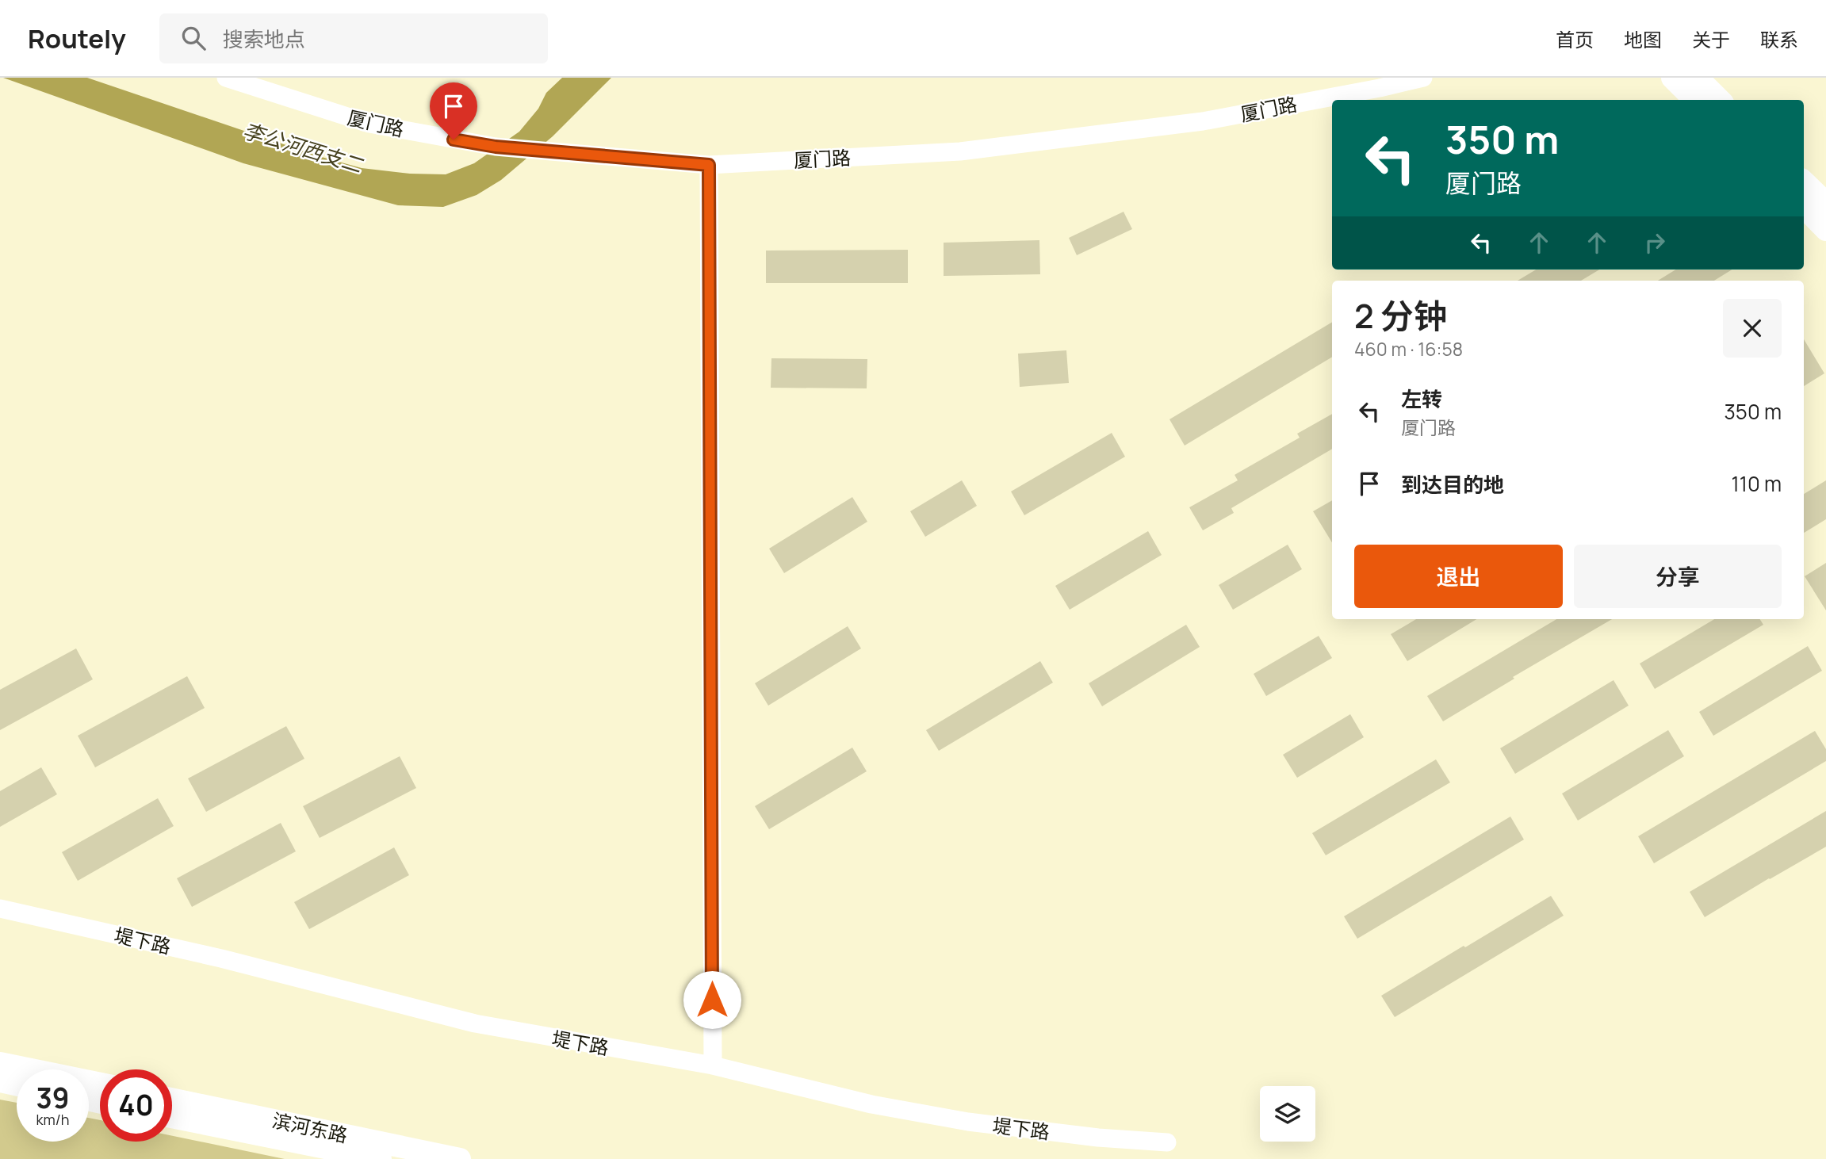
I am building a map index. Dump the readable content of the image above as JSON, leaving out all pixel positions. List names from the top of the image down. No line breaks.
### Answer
{"streets":{"main road":["滨河东路"],"street":["厦门路","堤下路"]},"water":["李公河西支二"],"page":{"header":"Routely","search":"搜索地点","nav":["首页","地图","关于","联系"],"turn":["350 m","厦门路"],"heading":["2 分钟","460 m · 16:58"],"list":[{"name":"左转","note":"厦门路","value":"350 m"},{"name":"到达目的地","value":"110 m"}],"buttons":["退出","分享"],"speed":"39 km/h","limit":"40"}}
